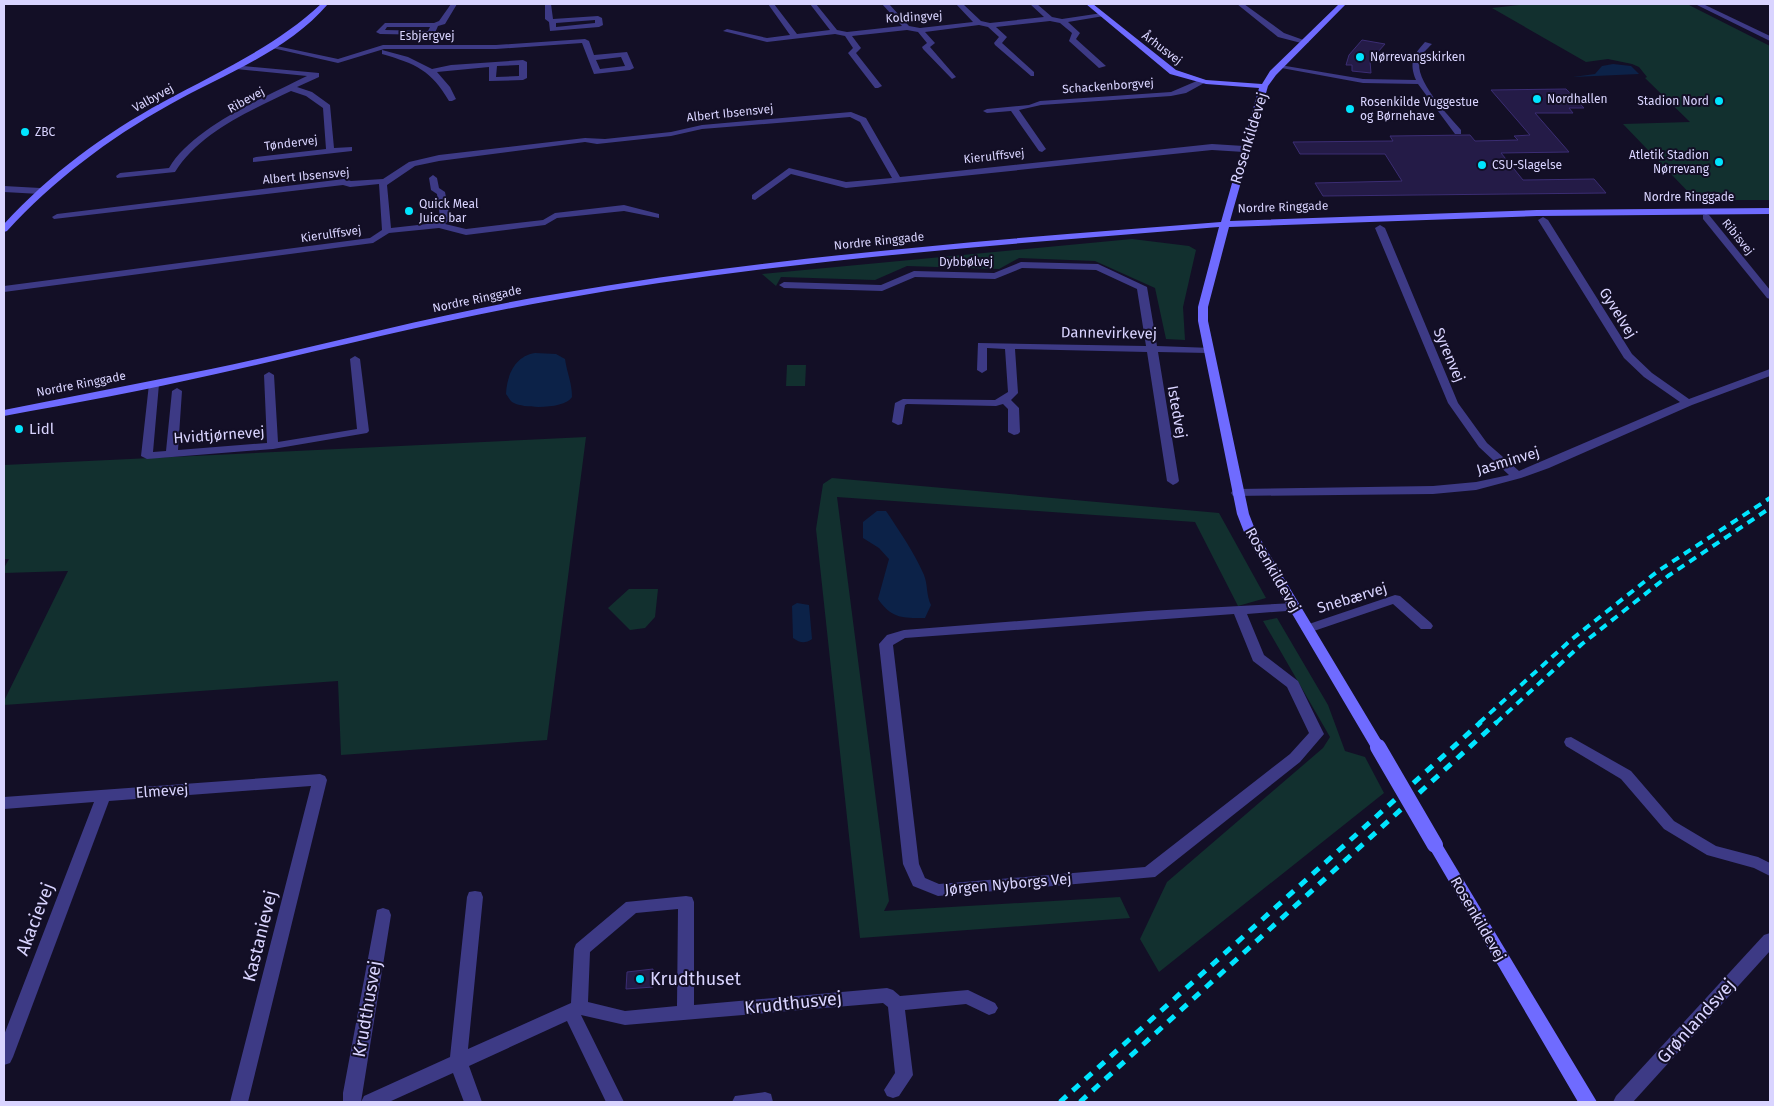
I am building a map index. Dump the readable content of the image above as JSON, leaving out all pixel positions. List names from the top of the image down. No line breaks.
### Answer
{"streets":{"street":["Koldingvej","Esbjergvej","Århusvej","Schackenborgvej","Valbyvej","Ribevej","Albert Ibsensvej","Rosenkildevej","Tøndervej","Kierulffsvej","Nordre Ringgade","Ribisvej","Dybbølvej","Gyvelvej","Dannevirkevej","Syrenvej","Istedvej","Hvidtjørnevej","Jasminvej","Snebærvej","Elmevej","Jørgen Nyborgs Vej","Akacievej","Kastanievej","Krudthusvej","Grønlandsvej"]},"crossings":[["Koldingvej","Århusvej"],["Esbjergvej","Valbyvej"],["Århusvej","Schackenborgvej"],["Århusvej","Rosenkildevej"],["Valbyvej","Ribevej"],["Ribevej","Tøndervej"],["Albert Ibsensvej","Kierulffsvej"],["Rosenkildevej","Kierulffsvej"],["Rosenkildevej","Nordre Ringgade"],["Rosenkildevej","Dannevirkevej"],["Rosenkildevej","Jasminvej"],["Rosenkildevej","Snebærvej"],["Rosenkildevej","Jørgen Nyborgs Vej"],["Nordre Ringgade","Hvidtjørnevej"],["Dybbølvej","Dannevirkevej"],["Dybbølvej","Istedvej"],["Gyvelvej","Jasminvej"],["Dannevirkevej","Istedvej"],["Syrenvej","Jasminvej"],["Elmevej","Akacievej"],["Elmevej","Kastanievej"]],"places":["Nørrevangskirken","Nordhallen","Stadion Nord","Rosenkilde Vuggestue og Børnehave","ZBC","Atletik Stadion Nørrevang","CSU-Slagelse","Quick Meal Juice bar","Lidl","Krudthuset"]}
